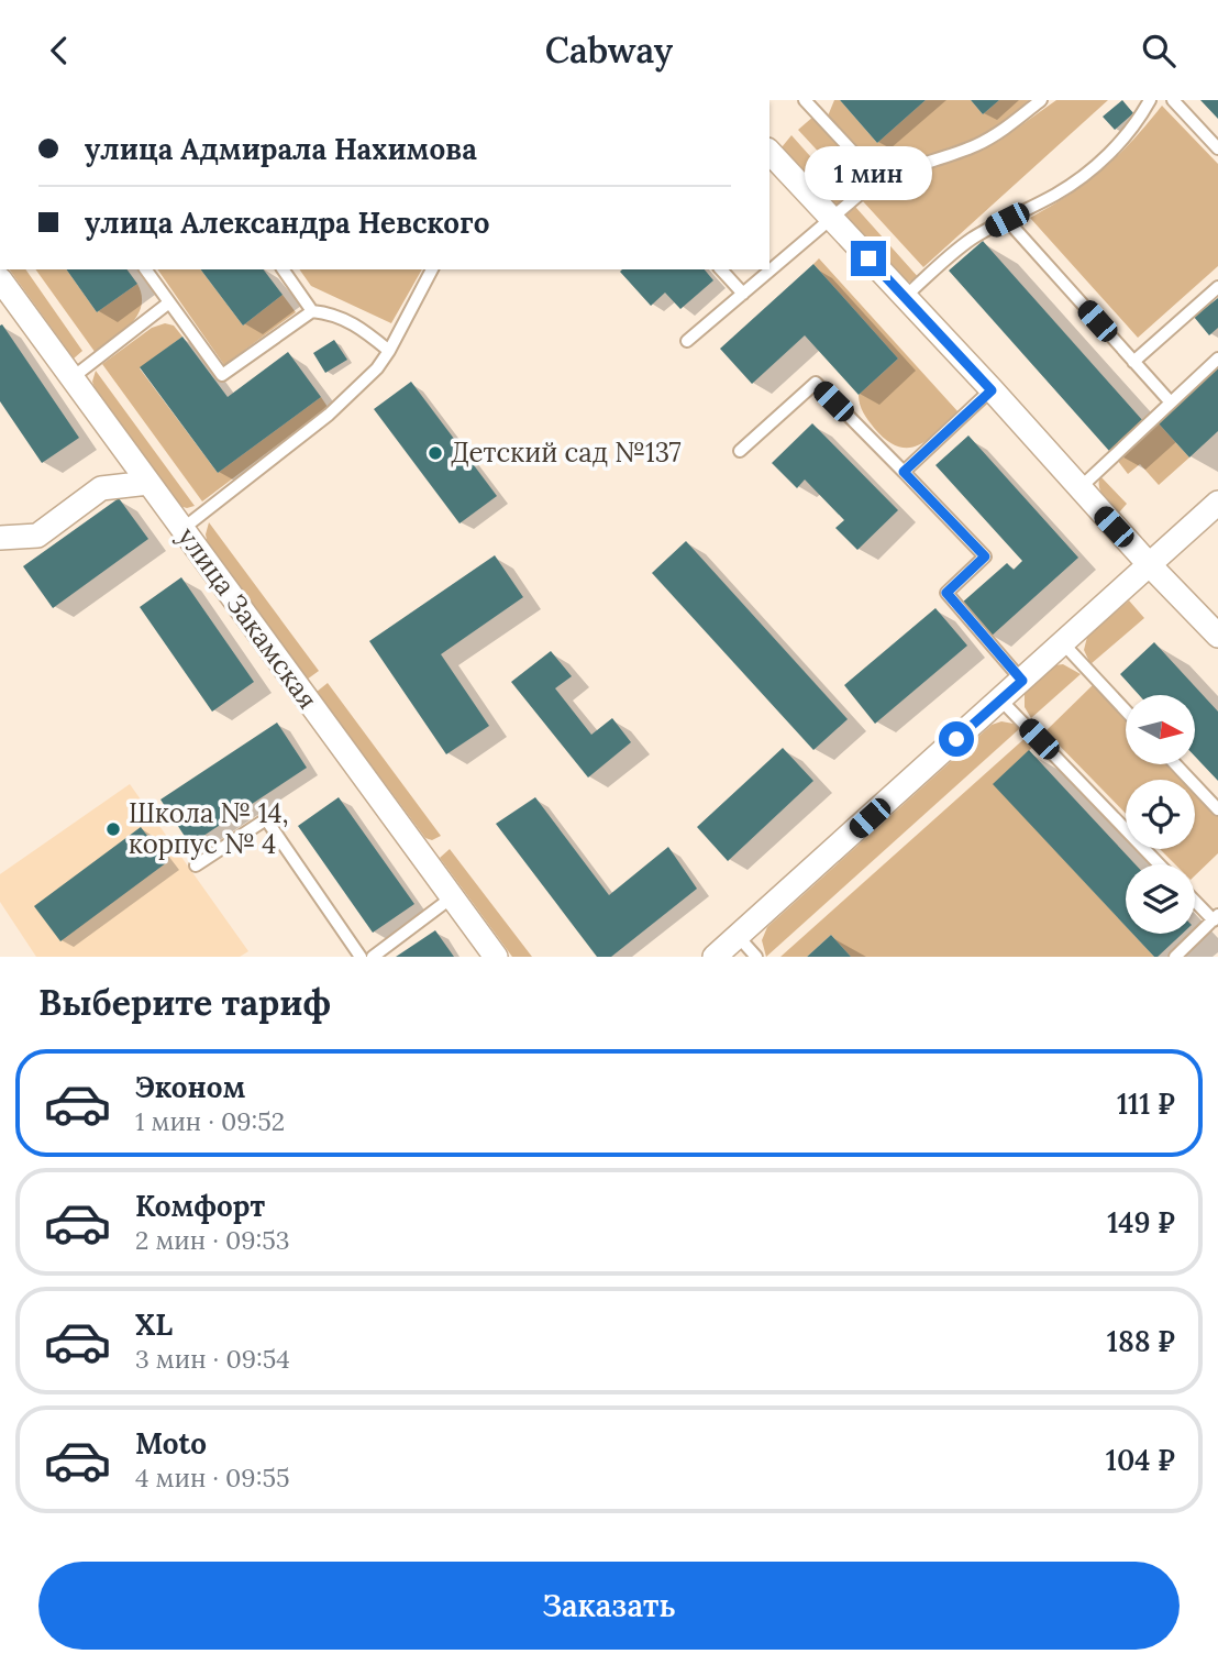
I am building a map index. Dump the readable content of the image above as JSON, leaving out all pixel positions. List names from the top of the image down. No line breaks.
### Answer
{"streets":{"street":["улица Закамская"]},"places":["Детский сад №137","Школа № 14, корпус № 4"],"north":"right","page":{"header":"Cabway","banner":["улица Адмирала Нахимова","улица Александра Невского"],"bubble":"1 мин","heading":"Выберите тариф","list":[{"name":"Эконом","note":"1 мин · 09:52","value":"111 ₽"},{"name":"Комфорт","note":"2 мин · 09:53","value":"149 ₽"},{"name":"XL","note":"3 мин · 09:54","value":"188 ₽"},{"name":"Moto","note":"4 мин · 09:55","value":"104 ₽"}],"buttons":"Заказать"}}
